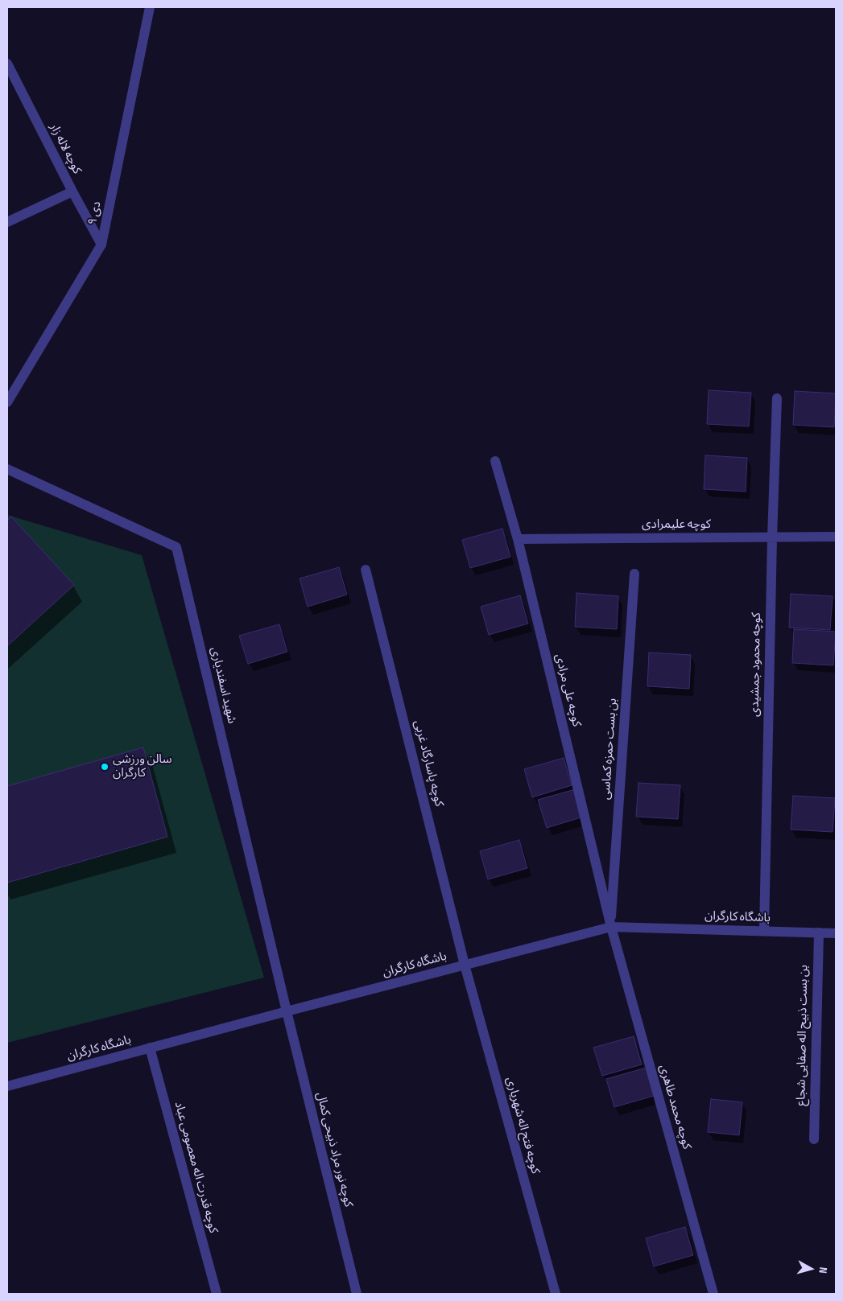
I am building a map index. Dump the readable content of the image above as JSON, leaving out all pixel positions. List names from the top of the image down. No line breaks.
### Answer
{"streets":{"street":["کوچه لاله زار","۹ دی","کوچه علیمرادی","کوچه محمود جمشیدی","شهید اسفندیاری","کوچه علی مرادی","بن بست حمزه کماسی","کوچه پاسارگاد غربی","باشگاه کارگران","بن بست ذبیح اله صفایی شجاع","کوچه محمد طاهری","کوچه فتح اله شهریاری","کوچه نور مراد ذبیحی کمال","کوچه قدرت اله معصومی عباد"]},"crossings":[["کوچه لاله زار","۹ دی"],["کوچه علیمرادی","کوچه محمود جمشیدی"],["کوچه علیمرادی","کوچه علی مرادی"],["کوچه محمود جمشیدی","باشگاه کارگران"],["شهید اسفندیاری","باشگاه کارگران"],["شهید اسفندیاری","کوچه نور مراد ذبیحی کمال"],["کوچه علی مرادی","بن بست حمزه کماسی"],["کوچه علی مرادی","باشگاه کارگران"],["کوچه علی مرادی","کوچه محمد طاهری"],["بن بست حمزه کماسی","باشگاه کارگران"],["بن بست حمزه کماسی","کوچه محمد طاهری"],["کوچه پاسارگاد غربی","باشگاه کارگران"],["کوچه پاسارگاد غربی","کوچه فتح اله شهریاری"],["باشگاه کارگران","بن بست ذبیح اله صفایی شجاع"],["باشگاه کارگران","کوچه محمد طاهری"],["باشگاه کارگران","کوچه فتح اله شهریاری"],["باشگاه کارگران","کوچه نور مراد ذبیحی کمال"],["باشگاه کارگران","کوچه قدرت اله معصومی عباد"]],"places":["سالن ورزشی کارگران"],"north":"right"}
